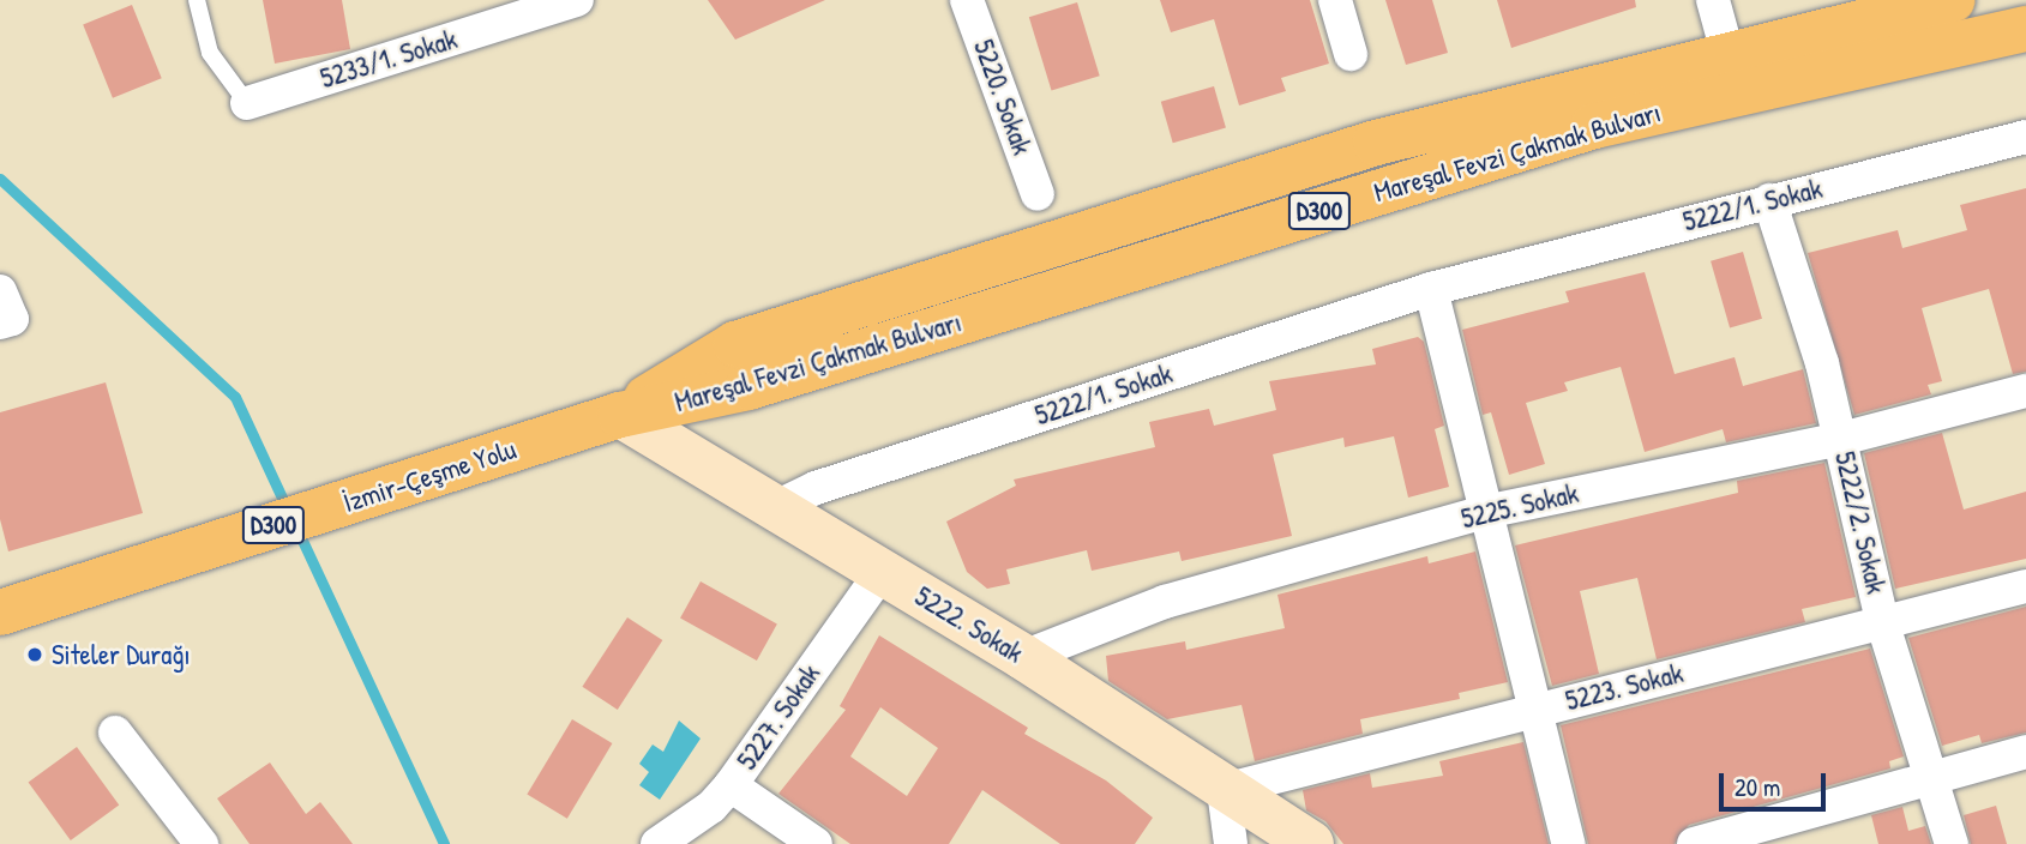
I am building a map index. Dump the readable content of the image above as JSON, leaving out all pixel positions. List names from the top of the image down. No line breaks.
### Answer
{"streets":{"highway":["Mareşal Fevzi Çakmak Bulvarı","D300","İzmir-Çeşme Yolu"],"street":["5233/1. Sokak","5220. Sokak","5222/1. Sokak","5225. Sokak","5222/2. Sokak","5222. Sokak","5223. Sokak","5227. Sokak"]},"crossings":[["Mareşal Fevzi Çakmak Bulvarı","İzmir-Çeşme Yolu"],["Mareşal Fevzi Çakmak Bulvarı","5222. Sokak"],["5222/1. Sokak","5222/2. Sokak"],["5222/1. Sokak","5222. Sokak"],["İzmir-Çeşme Yolu","5222. Sokak"],["5225. Sokak","5222/2. Sokak"],["5225. Sokak","5222. Sokak"],["5222/2. Sokak","5223. Sokak"],["5222. Sokak","5223. Sokak"],["5222. Sokak","5227. Sokak"]],"places":["Siteler Durağı"],"scale_bar":"20 m"}
